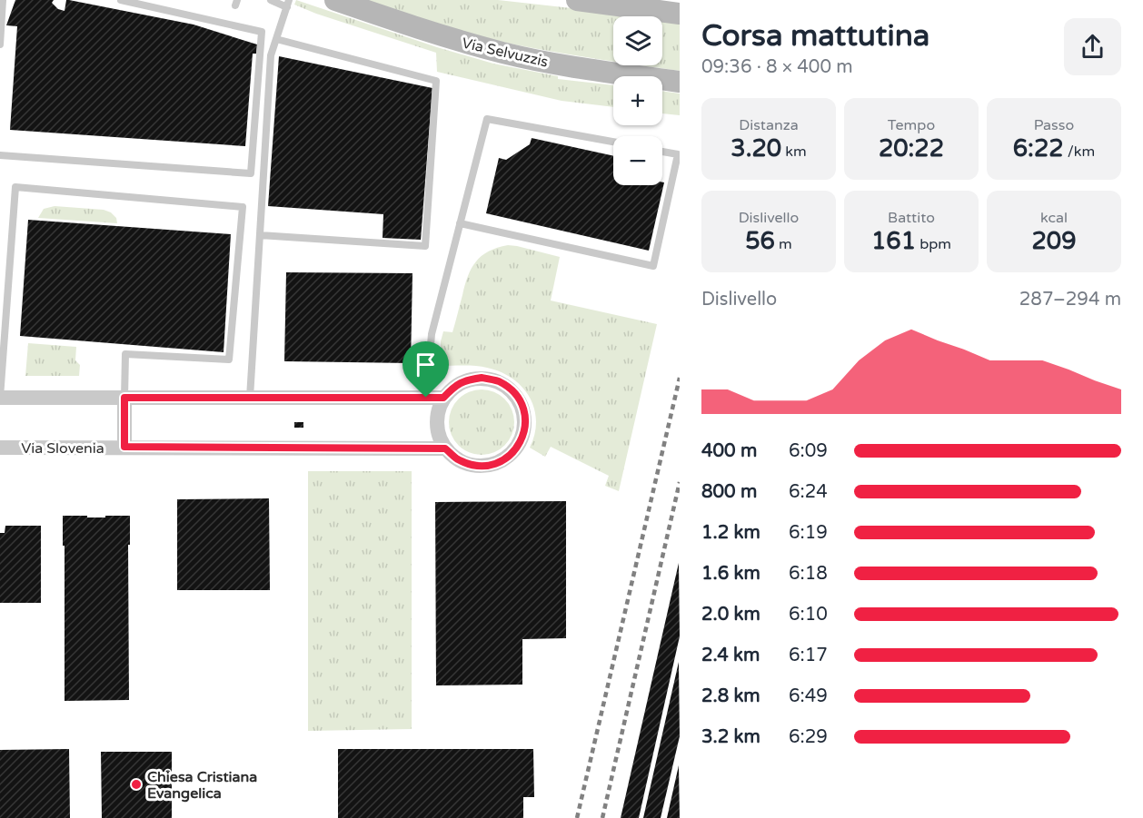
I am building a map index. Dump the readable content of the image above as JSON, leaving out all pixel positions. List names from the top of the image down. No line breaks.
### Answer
{"streets":{"main road":["Via Selvuzzis"],"street":["Via Slovenia"]},"places":["Chiesa Cristiana Evangelica"],"page":{"heading":["Corsa mattutina","09:36 · 8 × 400 m"],"map_buttons":["+","−"],"stats":[["Distanza","3.20 km"],["Tempo","20:22"],["Passo","6:22 /km"],["Dislivello","56 m"],["Battito","161 bpm"],["kcal","209"]],"chart":["Dislivello","287–294 m"],"list":[{"name":"400 m","note":"6:09"},{"name":"800 m","note":"6:24"},{"name":"1.2 km","note":"6:19"},{"name":"1.6 km","note":"6:18"},{"name":"2.0 km","note":"6:10"},{"name":"2.4 km","note":"6:17"},{"name":"2.8 km","note":"6:49"},{"name":"3.2 km","note":"6:29"}]}}
